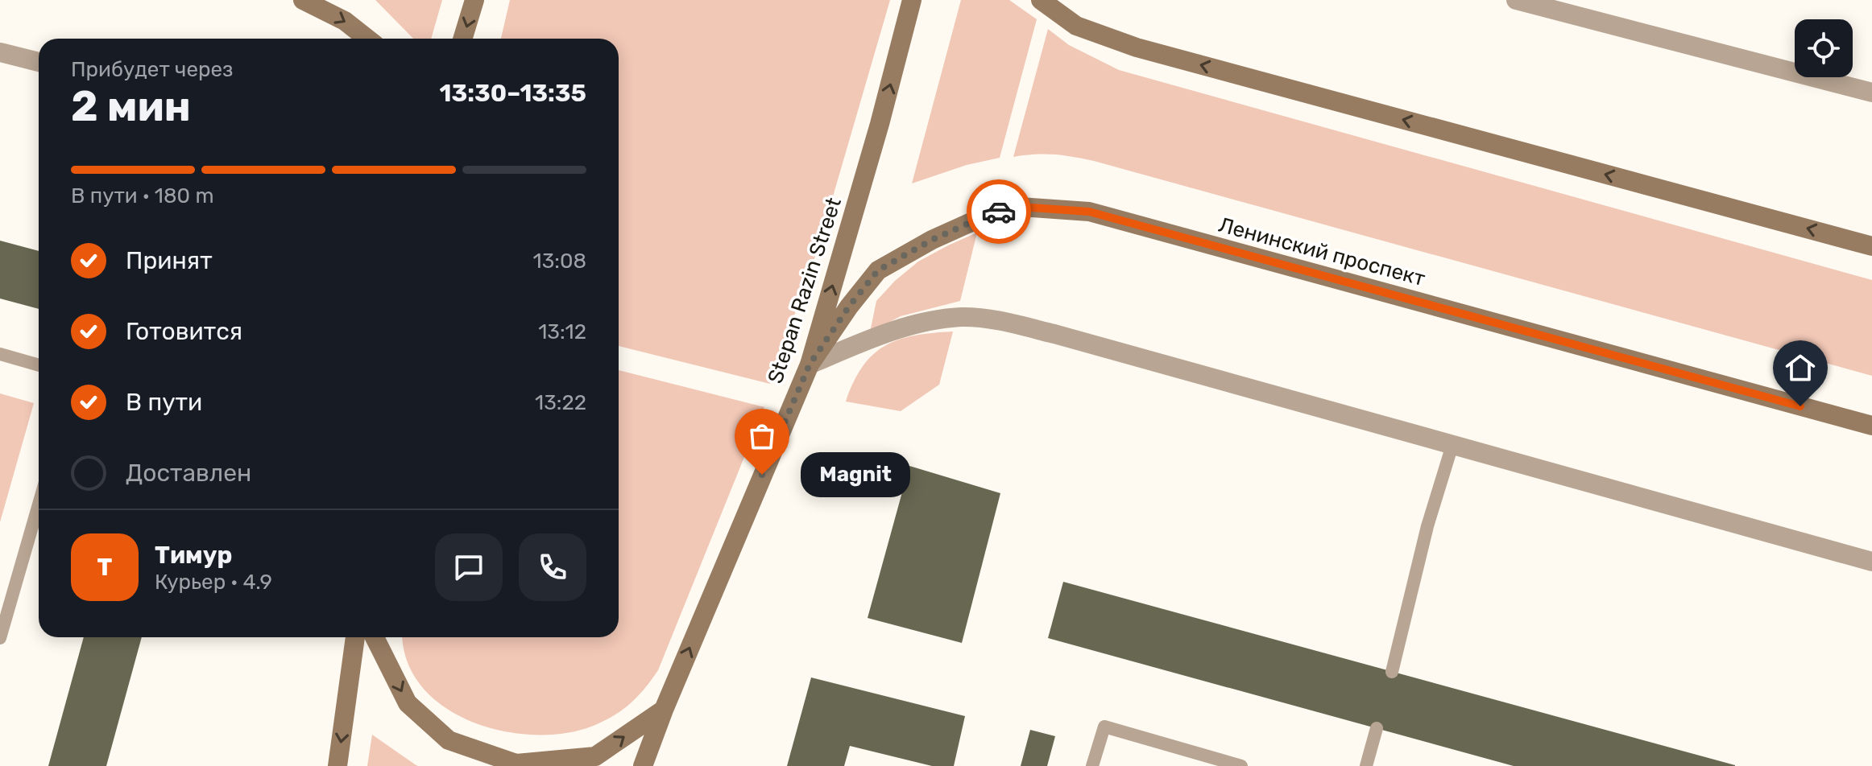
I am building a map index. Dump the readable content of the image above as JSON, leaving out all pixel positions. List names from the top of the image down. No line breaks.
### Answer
{"streets":{"main road":["Ленинский проспект","Stepan Razin Street"]},"crossings":[["Ленинский проспект","Stepan Razin Street"]],"one_way":["Stepan Razin Street"],"places":["Magnit"],"page":{"heading":["2 мин","Прибудет через","13:30–13:35"],"panel":["Тимур","Курьер · 4.9"],"bar":"В пути · 180 m","list":[["Принят","13:08"],["Готовится","13:12"],["В пути","13:22"],"Доставлен"],"bubble":"Magnit","round":"Т"}}
